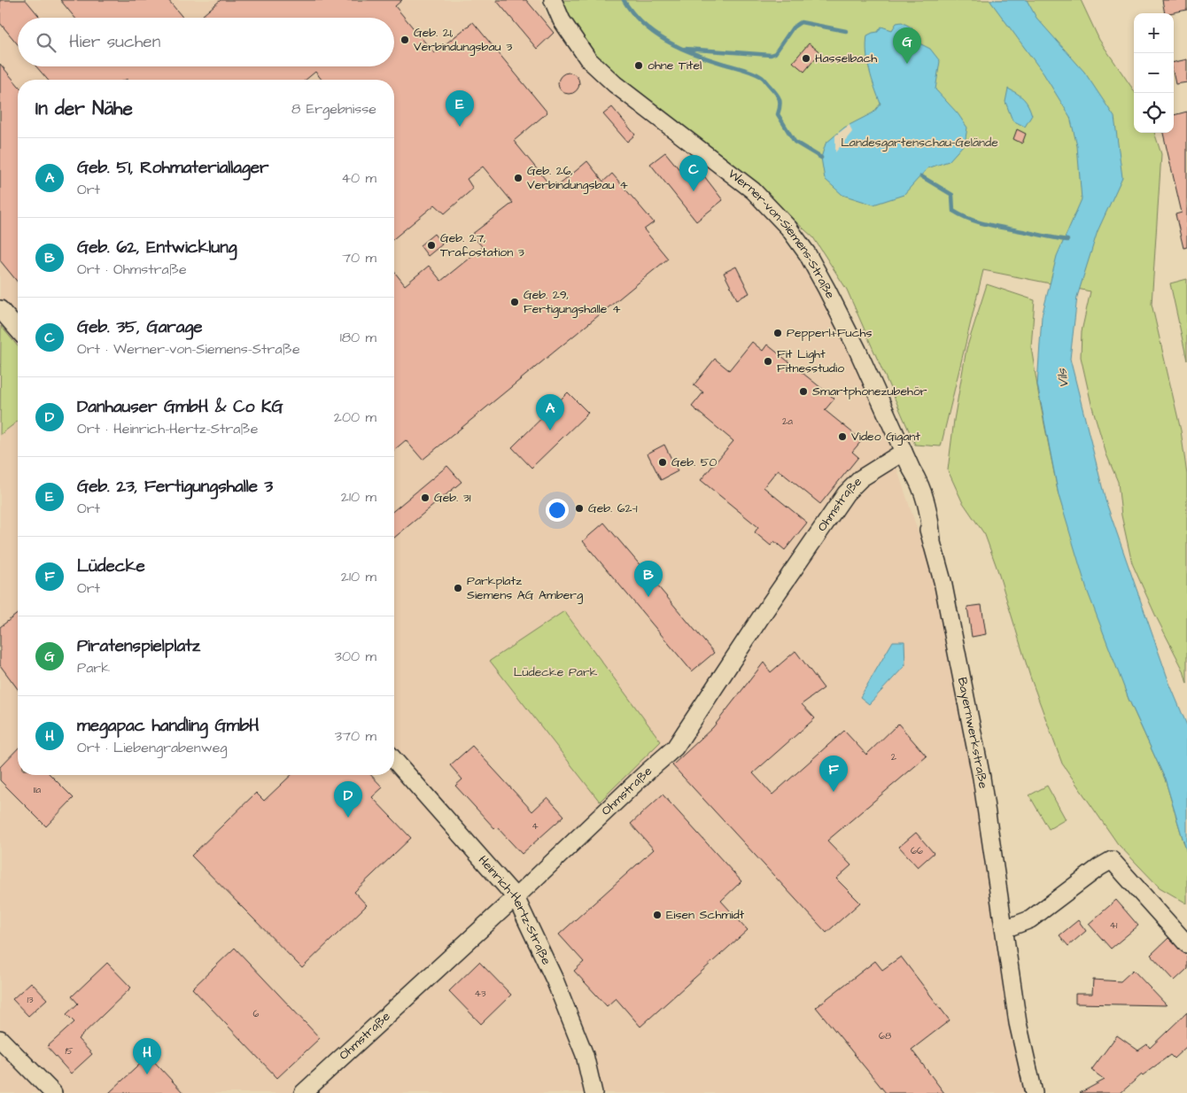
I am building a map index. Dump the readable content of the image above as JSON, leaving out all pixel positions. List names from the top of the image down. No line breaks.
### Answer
{"streets":{"street":["Werner-von-Siemens-Straße","Ohmstraße","Bayernwerkstraße","Heinrich-Hertz-Straße"]},"crossings":[["Werner-von-Siemens-Straße","Ohmstraße"],["Werner-von-Siemens-Straße","Bayernwerkstraße"],["Ohmstraße","Bayernwerkstraße"],["Ohmstraße","Heinrich-Hertz-Straße"]],"water":["Vils"],"parks":["Landesgartenschau-Gelände","Lüdecke Park"],"places":["Geb. 21, Verbindungsbau 3","Hasselbach","ohne Titel","Geb. 26, Verbindungsbau 4","Geb. 27, Trafostation 3","Geb. 29, Fertigungshalle 4","Pepperl+Fuchs","Fit Light Fitnesstudio","Smartphonezubehör","Video Gigant","Geb. 50","Geb. 31","Geb. 62-1","Parkplatz Siemens AG Amberg","Eisen Schmidt"],"house_numbers":["2a","2","11a","4","66","41","43","13","6","68","15"],"page":{"map_buttons":["+","−"],"search":"Hier suchen","pins":["G","E","C","A","B","F","D","H"],"heading":["In der Nähe","8 Ergebnisse"],"list":[{"mark":"A","name":"Geb. 51, Rohmateriallager","note":"Ort","value":"40 m"},{"mark":"B","name":"Geb. 62, Entwicklung","note":"Ort · Ohmstraße","value":"70 m"},{"mark":"C","name":"Geb. 35, Garage","note":"Ort · Werner-von-Siemens-Straße","value":"180 m"},{"mark":"D","name":"Danhauser GmbH & Co KG","note":"Ort · Heinrich-Hertz-Straße","value":"200 m"},{"mark":"E","name":"Geb. 23, Fertigungshalle 3","note":"Ort","value":"210 m"},{"mark":"F","name":"Lüdecke","note":"Ort","value":"210 m"},{"mark":"G","name":"Piratenspielplatz","note":"Park","value":"300 m"},{"mark":"H","name":"megapac handling GmbH","note":"Ort · Liebengrabenweg","value":"370 m"}]}}
